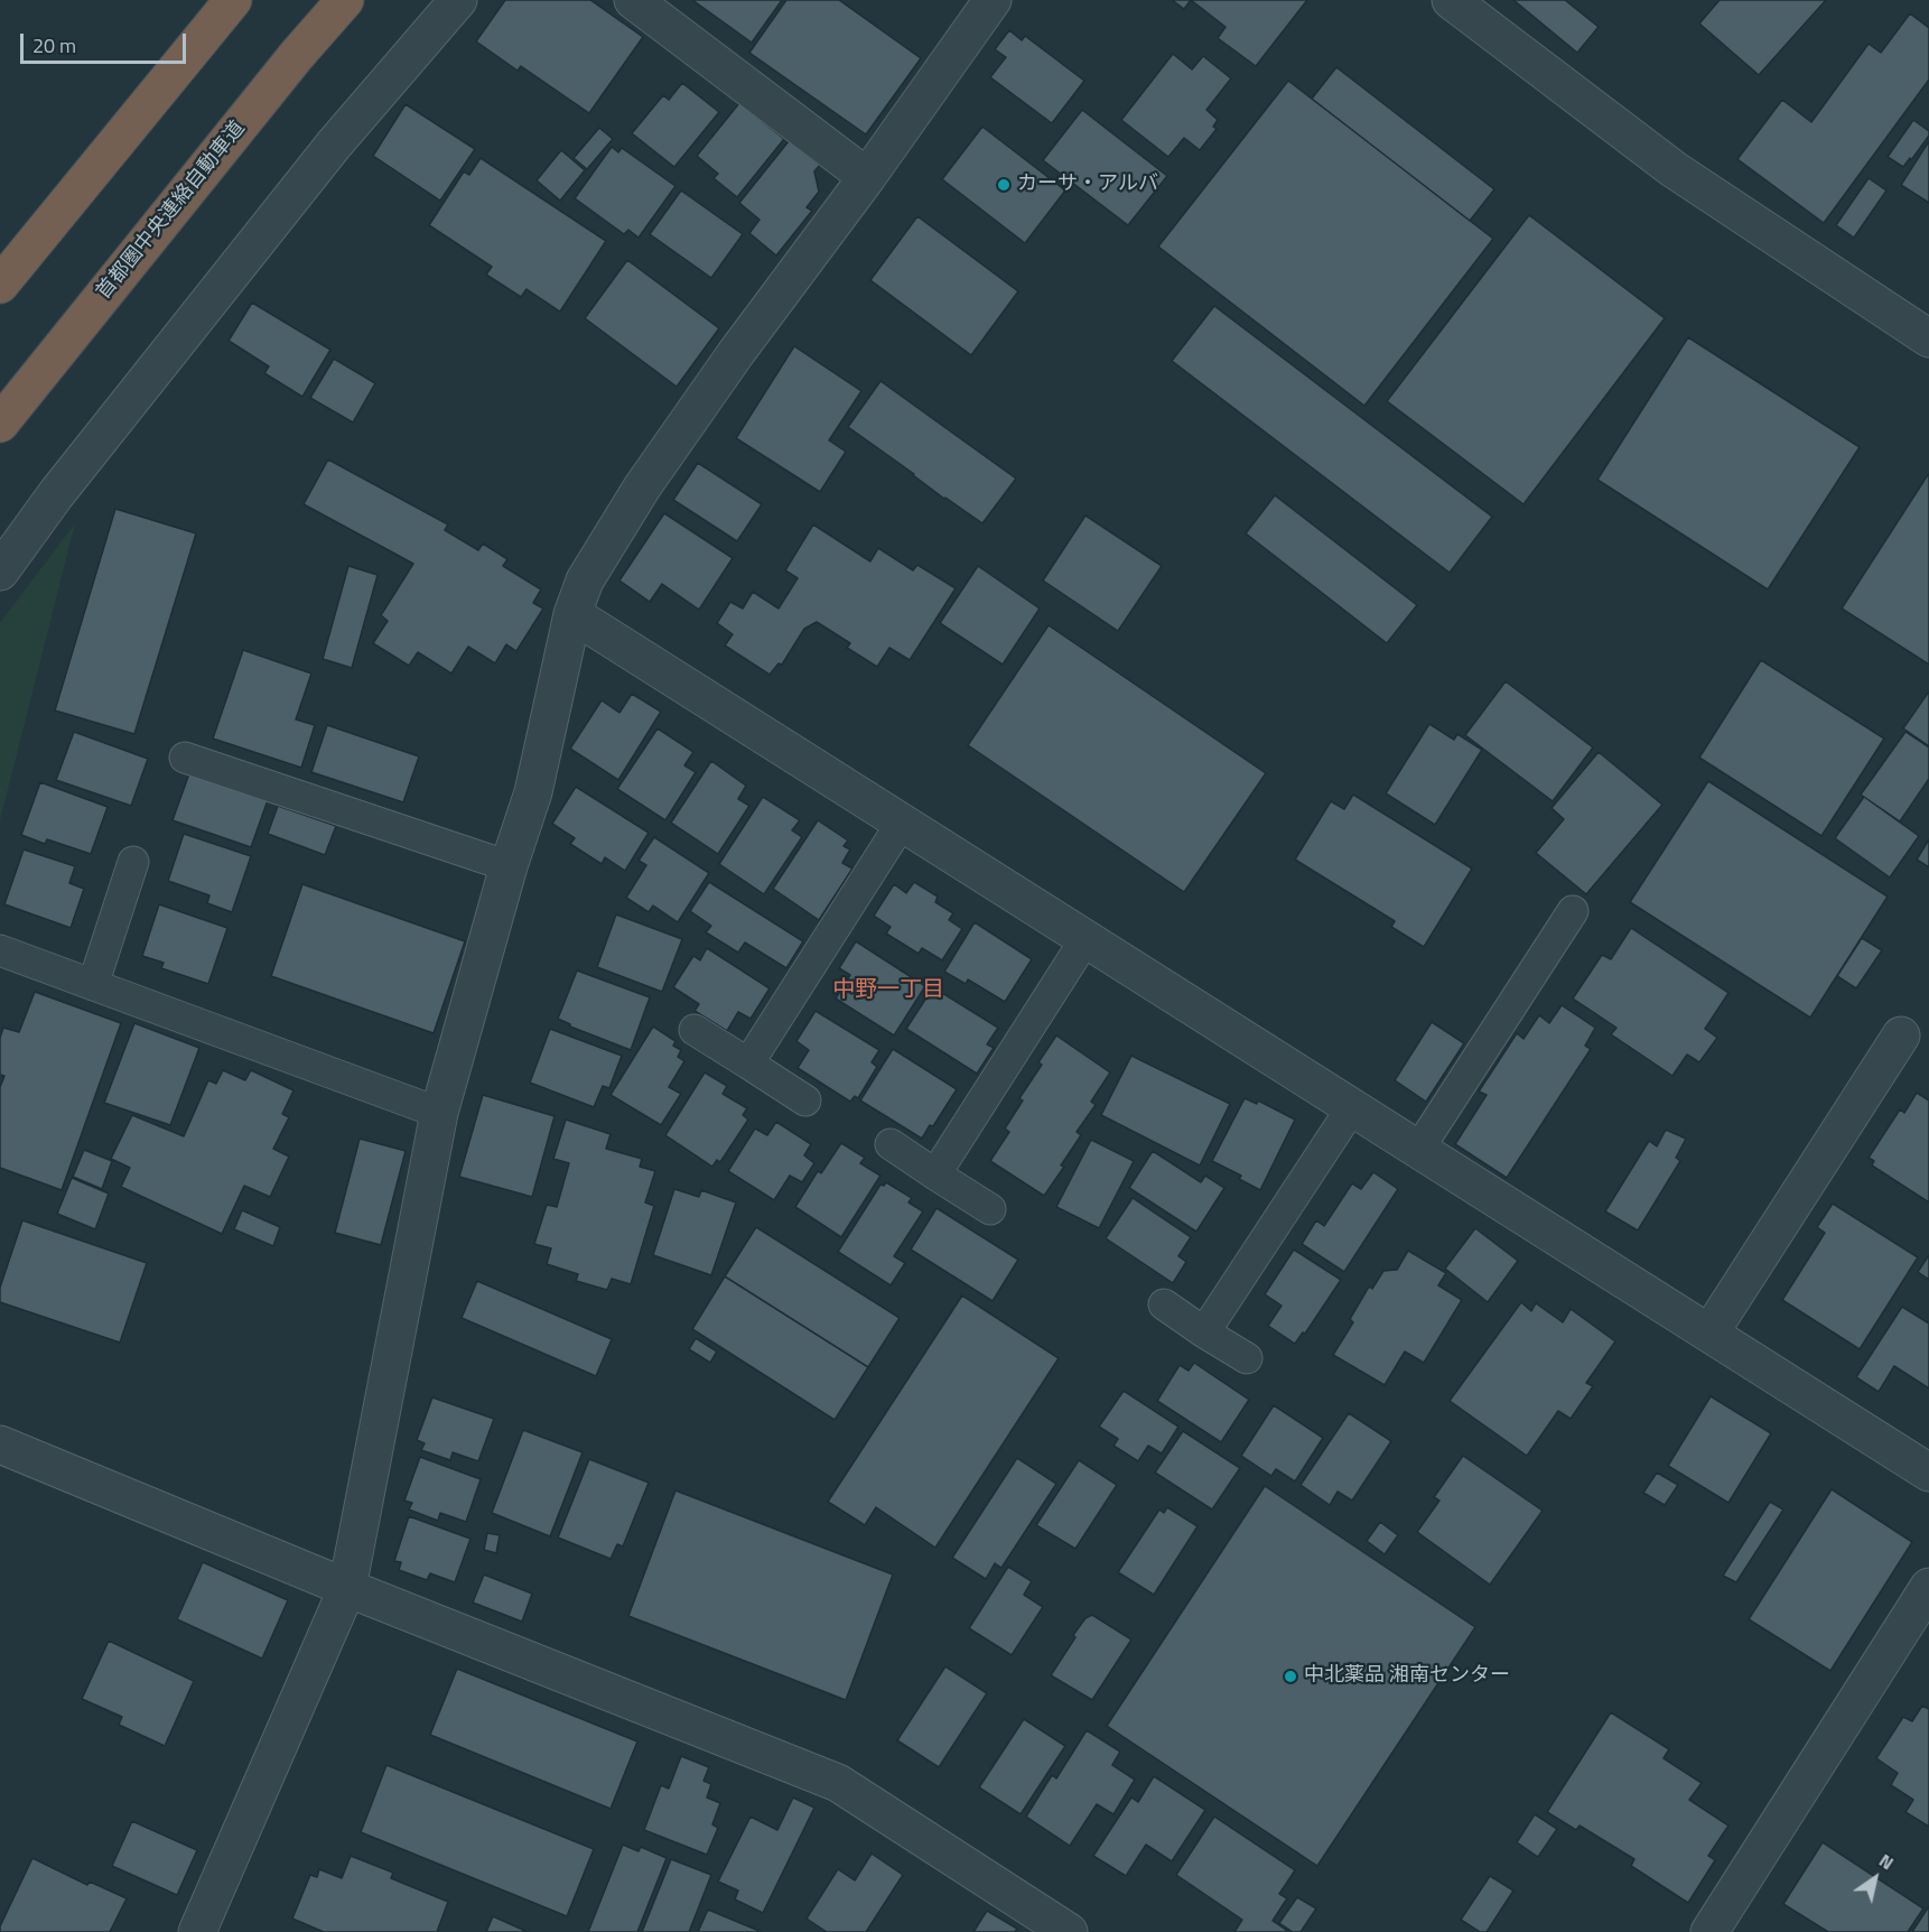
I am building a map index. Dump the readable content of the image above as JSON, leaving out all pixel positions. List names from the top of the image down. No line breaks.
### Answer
{"streets":{"highway":["首都圏中央連絡自動車道"]},"districts":["中野一丁目"],"places":["カーサ・アルバ","中北薬品 湘南センター"],"scale_bar":"20 m","north":"top right"}
